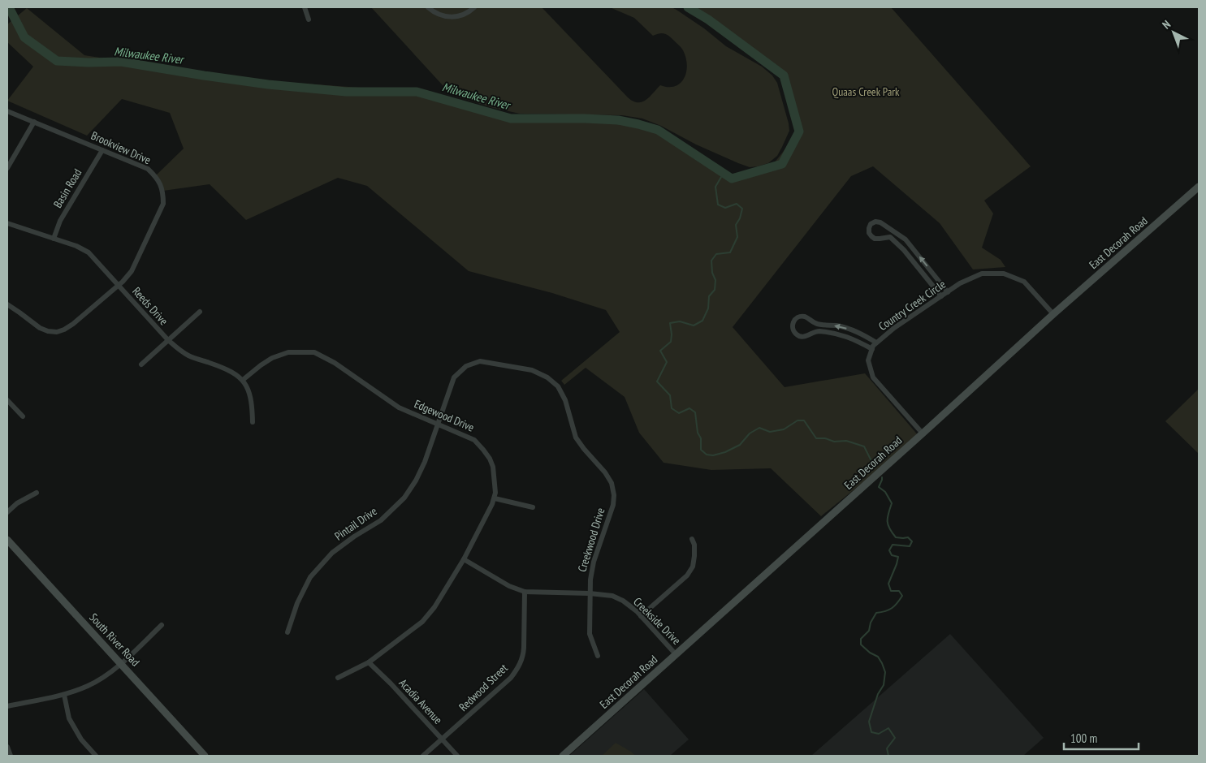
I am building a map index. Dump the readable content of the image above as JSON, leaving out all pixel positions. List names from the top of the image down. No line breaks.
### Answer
{"streets":{"street":["Brookview Drive","Basin Road","East Decorah Road","Country Creek Circle","Reeds Drive","Edgewood Drive","Pintail Drive","Creekwood Drive","Creekside Drive","South River Road","Redwood Street","Acadia Avenue"]},"crossings":[["Brookview Drive","Basin Road"],["Brookview Drive","Reeds Drive"],["Basin Road","Reeds Drive"],["East Decorah Road","Country Creek Circle"],["East Decorah Road","Creekside Drive"],["Reeds Drive","Edgewood Drive"],["Edgewood Drive","Pintail Drive"],["Edgewood Drive","Creekside Drive"],["Edgewood Drive","Acadia Avenue"],["Pintail Drive","Creekwood Drive"],["Creekwood Drive","Creekside Drive"],["Creekside Drive","Redwood Street"],["Redwood Street","Acadia Avenue"]],"water":["Milwaukee River"],"parks":["Quaas Creek Park"],"scale_bar":"100 m","north":"top left"}
